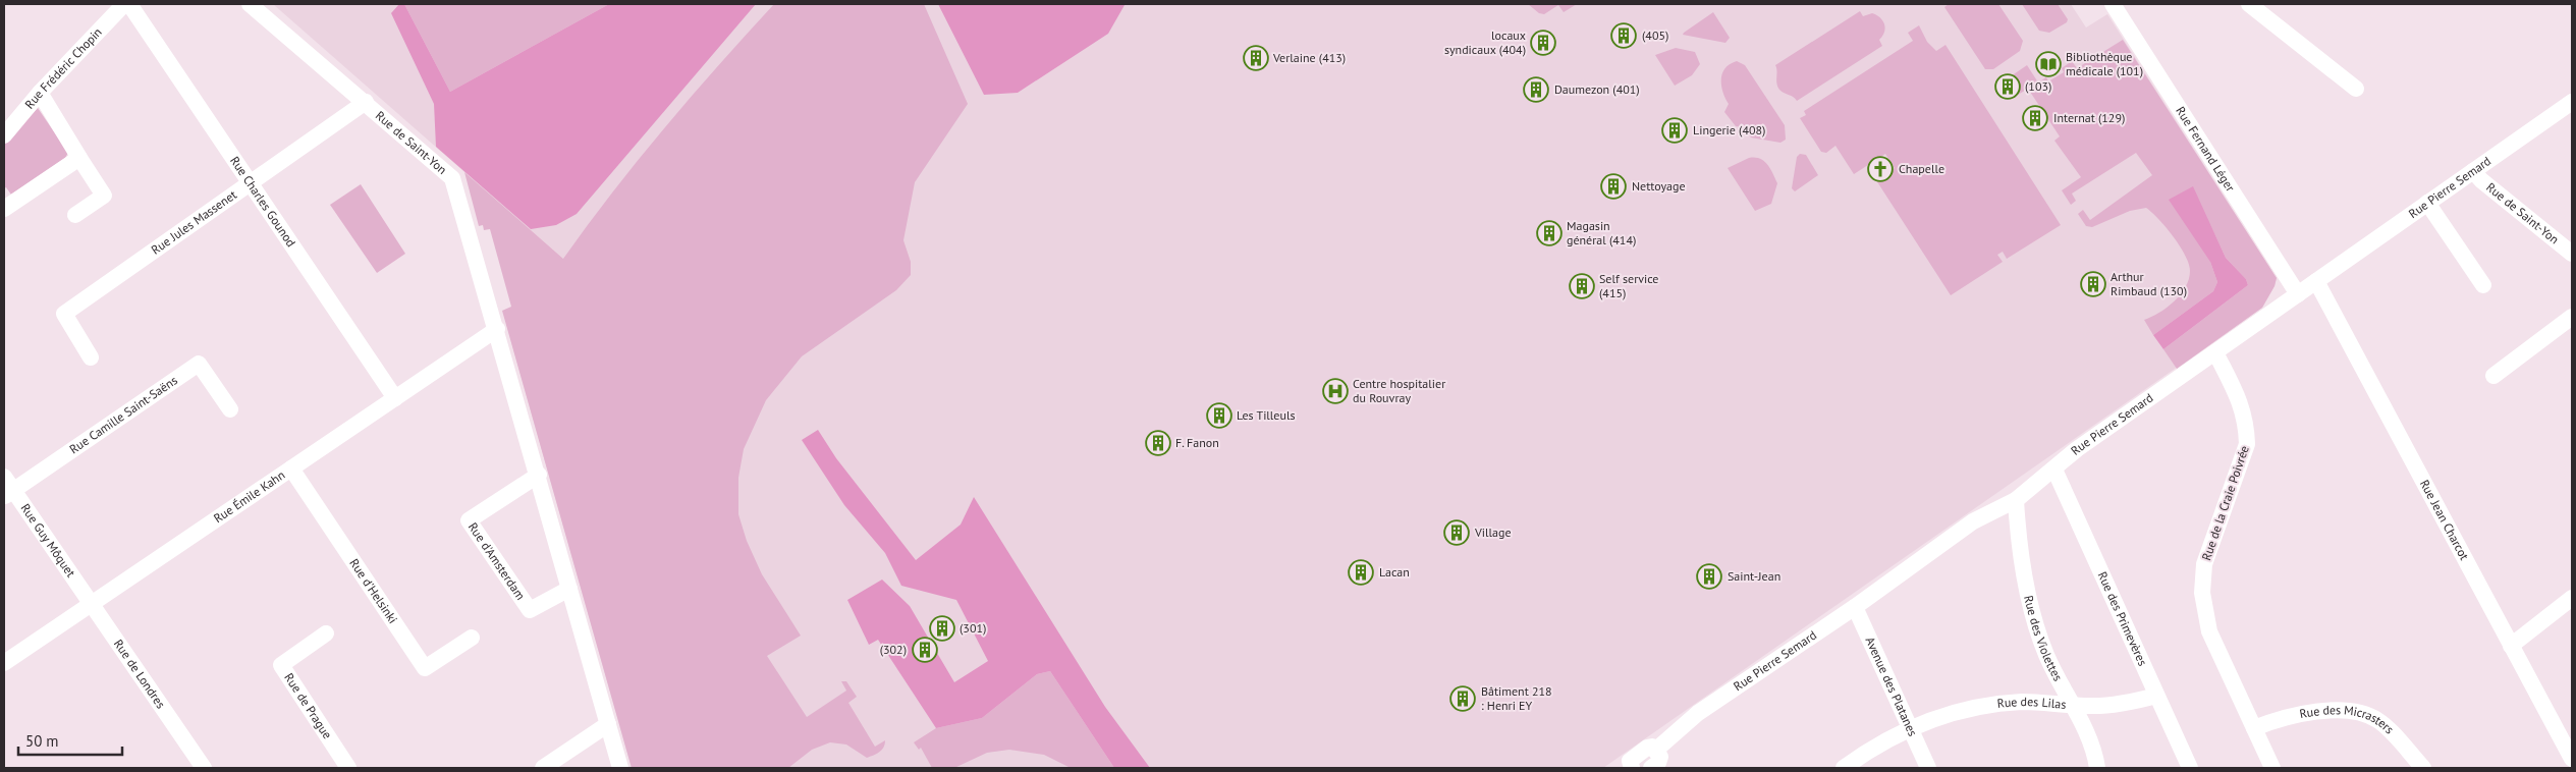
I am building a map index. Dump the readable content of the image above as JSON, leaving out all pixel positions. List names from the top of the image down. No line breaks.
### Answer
{"streets":{"street":["Rue Frédéric Chopin","Rue de Saint-Yon","Rue Fernand Léger","Rue Pierre Semard","Rue Charles Gounod","Rue Jules Massenet","Rue Camille Saint-Saëns","Rue Émile Kahn","Rue de la Craie Poivrée","Rue Jean Charcot","Rue Guy Môquet","Rue d'Amsterdam","Rue d'Helsinki","Rue des Primevères","Rue des Violettes","Rue de Londres","Avenue des Platanes","Rue des Lilas","Rue de Prague","Rue des Micrasters"]},"crossings":[["Rue de Saint-Yon","Rue Pierre Semard"],["Rue de Saint-Yon","Rue Jules Massenet"],["Rue de Saint-Yon","Rue Émile Kahn"],["Rue Fernand Léger","Rue Pierre Semard"],["Rue Pierre Semard","Rue de la Craie Poivrée"],["Rue Pierre Semard","Rue Jean Charcot"],["Rue Pierre Semard","Rue des Primevères"],["Rue Pierre Semard","Rue des Violettes"],["Rue Pierre Semard","Avenue des Platanes"],["Rue Charles Gounod","Rue Jules Massenet"],["Rue Charles Gounod","Rue Émile Kahn"],["Rue Camille Saint-Saëns","Rue Guy Môquet"],["Rue Émile Kahn","Rue Guy Môquet"],["Rue Émile Kahn","Rue d'Helsinki"],["Rue Émile Kahn","Rue de Londres"],["Rue de la Craie Poivrée","Rue des Micrasters"],["Rue Guy Môquet","Rue de Londres"],["Rue des Primevères","Rue des Lilas"],["Rue des Violettes","Rue des Lilas"],["Avenue des Platanes","Rue des Lilas"]],"places":{"building":["(405)","locaux syndicaux (404)","Verlaine (413)","(103)","Daumezon (401)","Internat (129)","Lingerie (408)","Nettoyage","Magasin général (414)","Arthur Rimbaud (130)","Self service (415)","Les Tilleuls","F. Fanon","Village","Lacan","Saint-Jean","(301)","(302)","Bâtiment 218 : Henri EY"],"library":["Bibliothèque médicale (101)"],"church":["Chapelle"],"hospital":["Centre hospitalier du Rouvray"]},"scale_bar":"50 m"}
